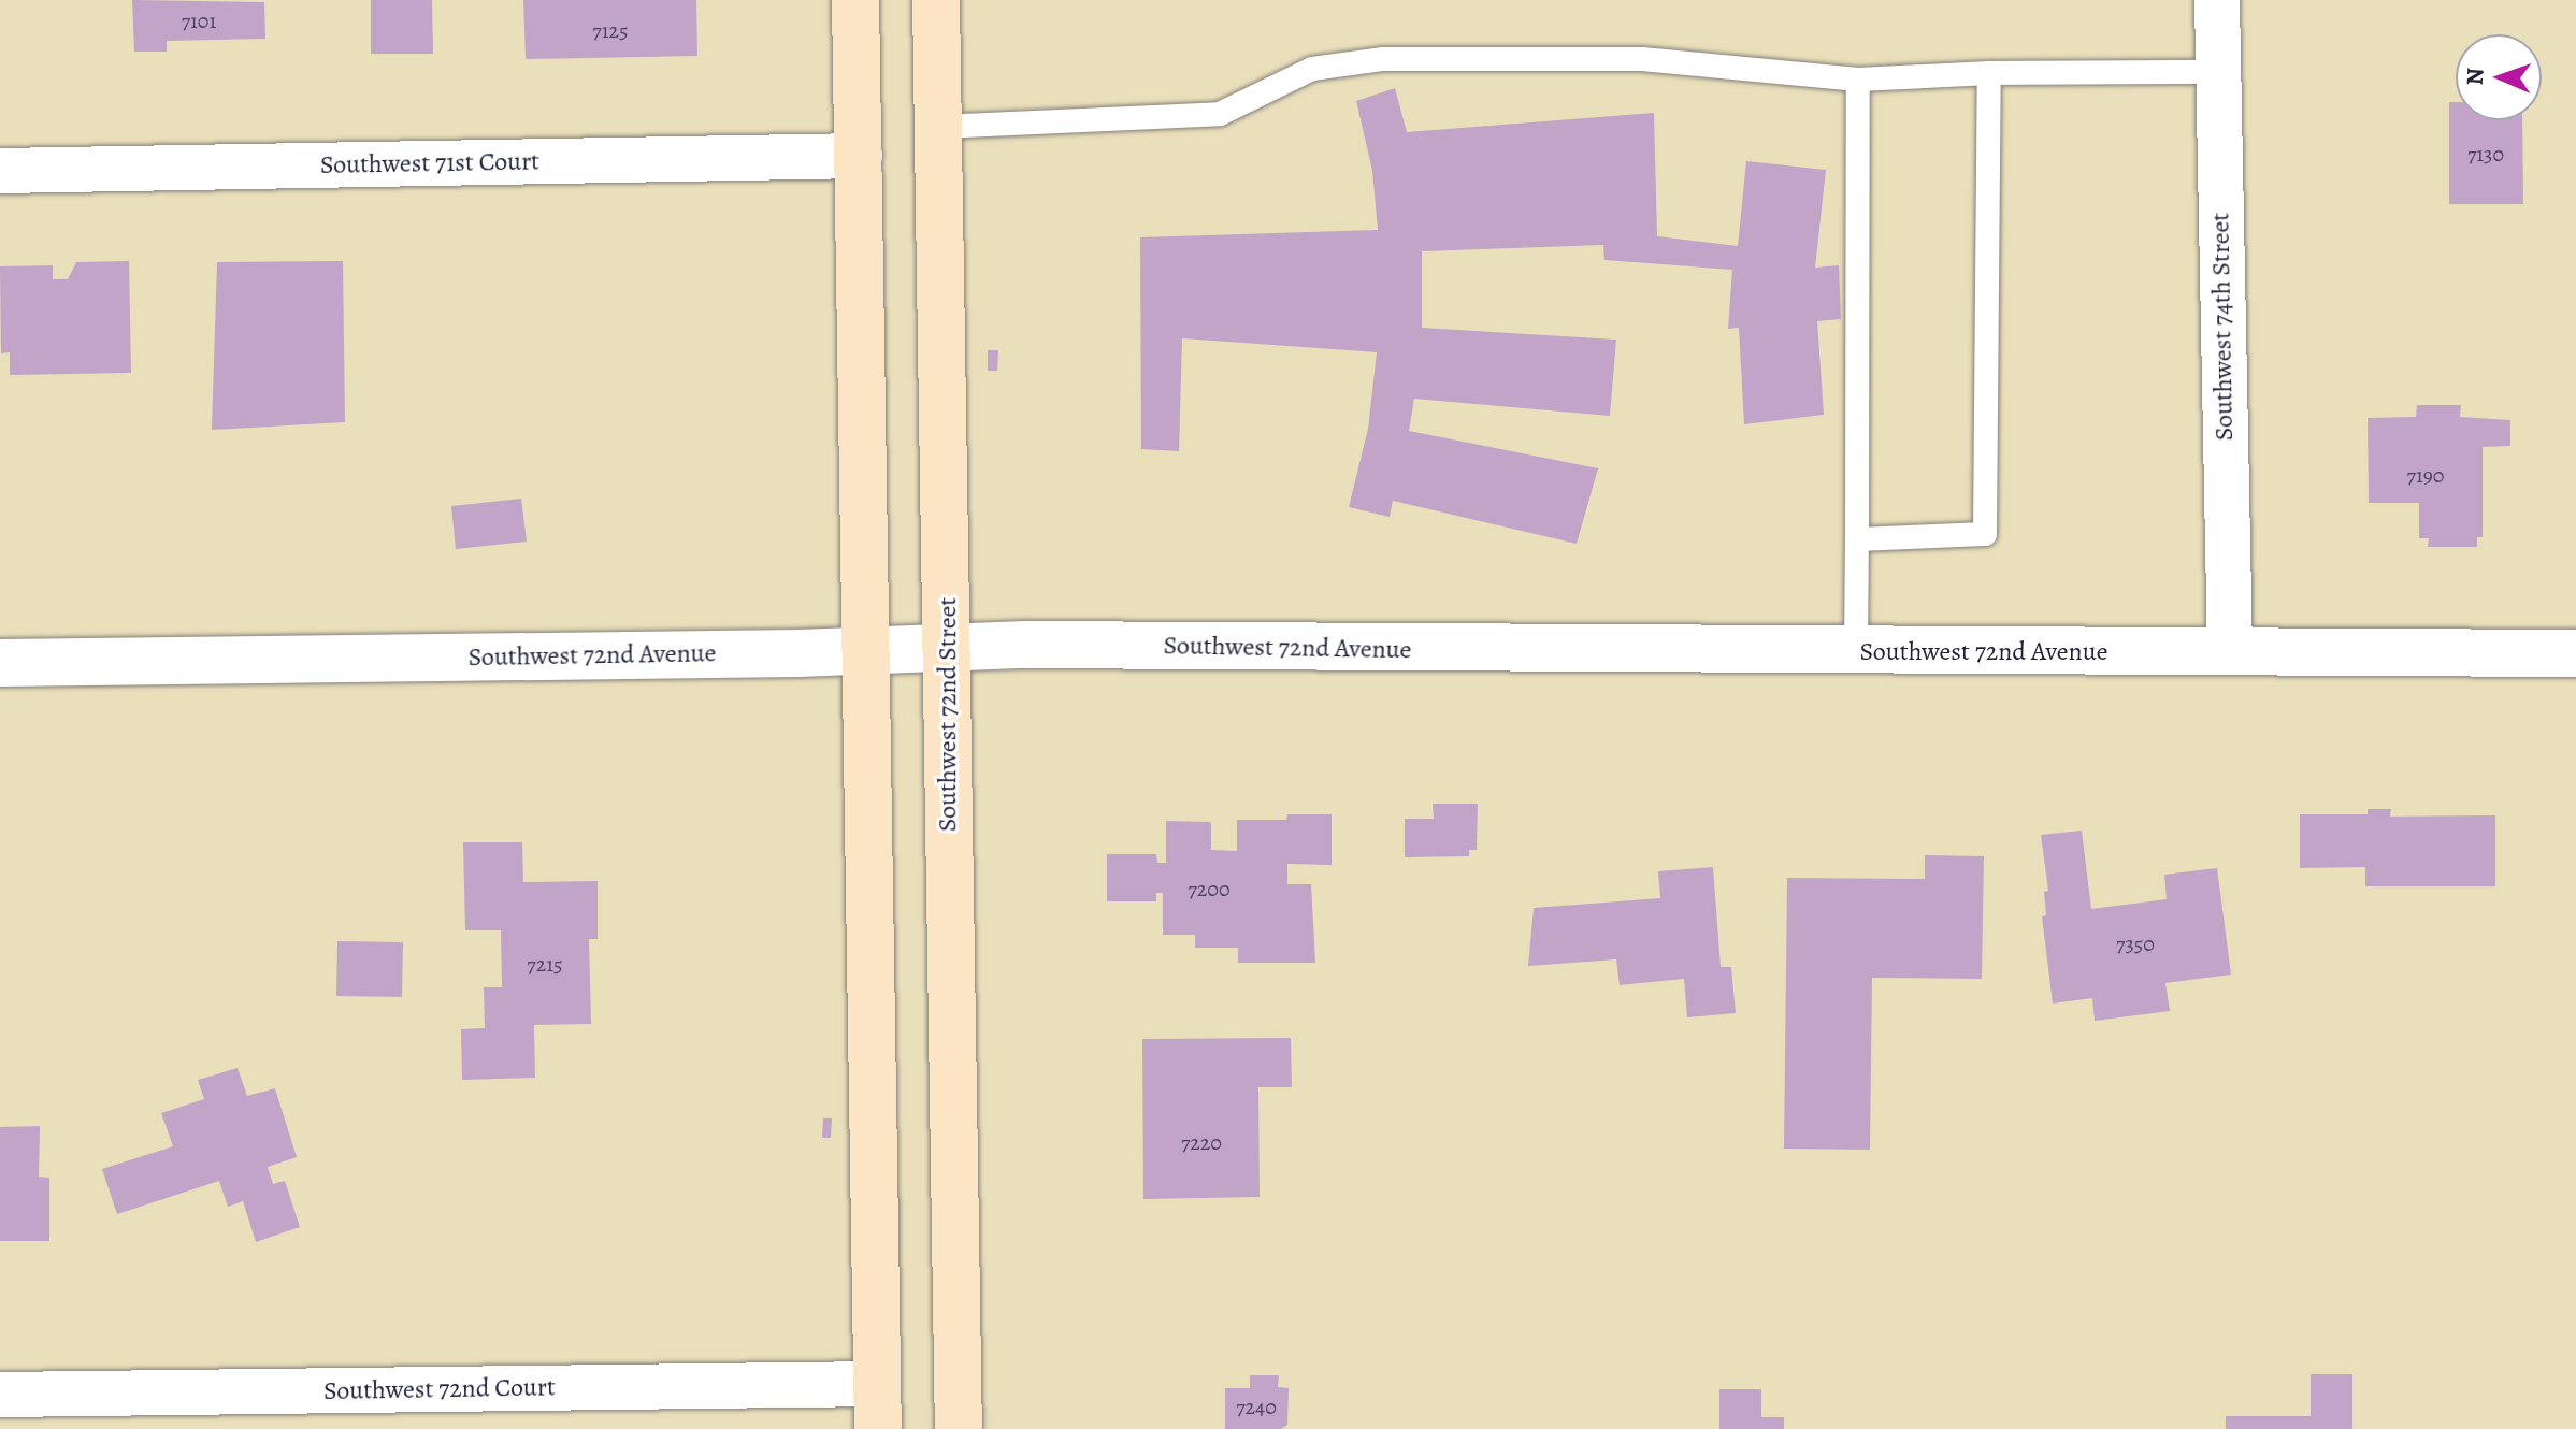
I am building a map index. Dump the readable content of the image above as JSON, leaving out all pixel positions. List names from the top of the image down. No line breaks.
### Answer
{"streets":{"main road":["Southwest 72nd Street"],"street":["Southwest 71st Court","Southwest 74th Street","Southwest 72nd Avenue","Southwest 72nd Court"]},"crossings":[["Southwest 74th Street","Southwest 72nd Avenue"],["Southwest 72nd Avenue","Southwest 72nd Street"]],"house_numbers":["7101","7125","7130","7190","7200","7350","7215","7220","7240"],"north":"left"}
